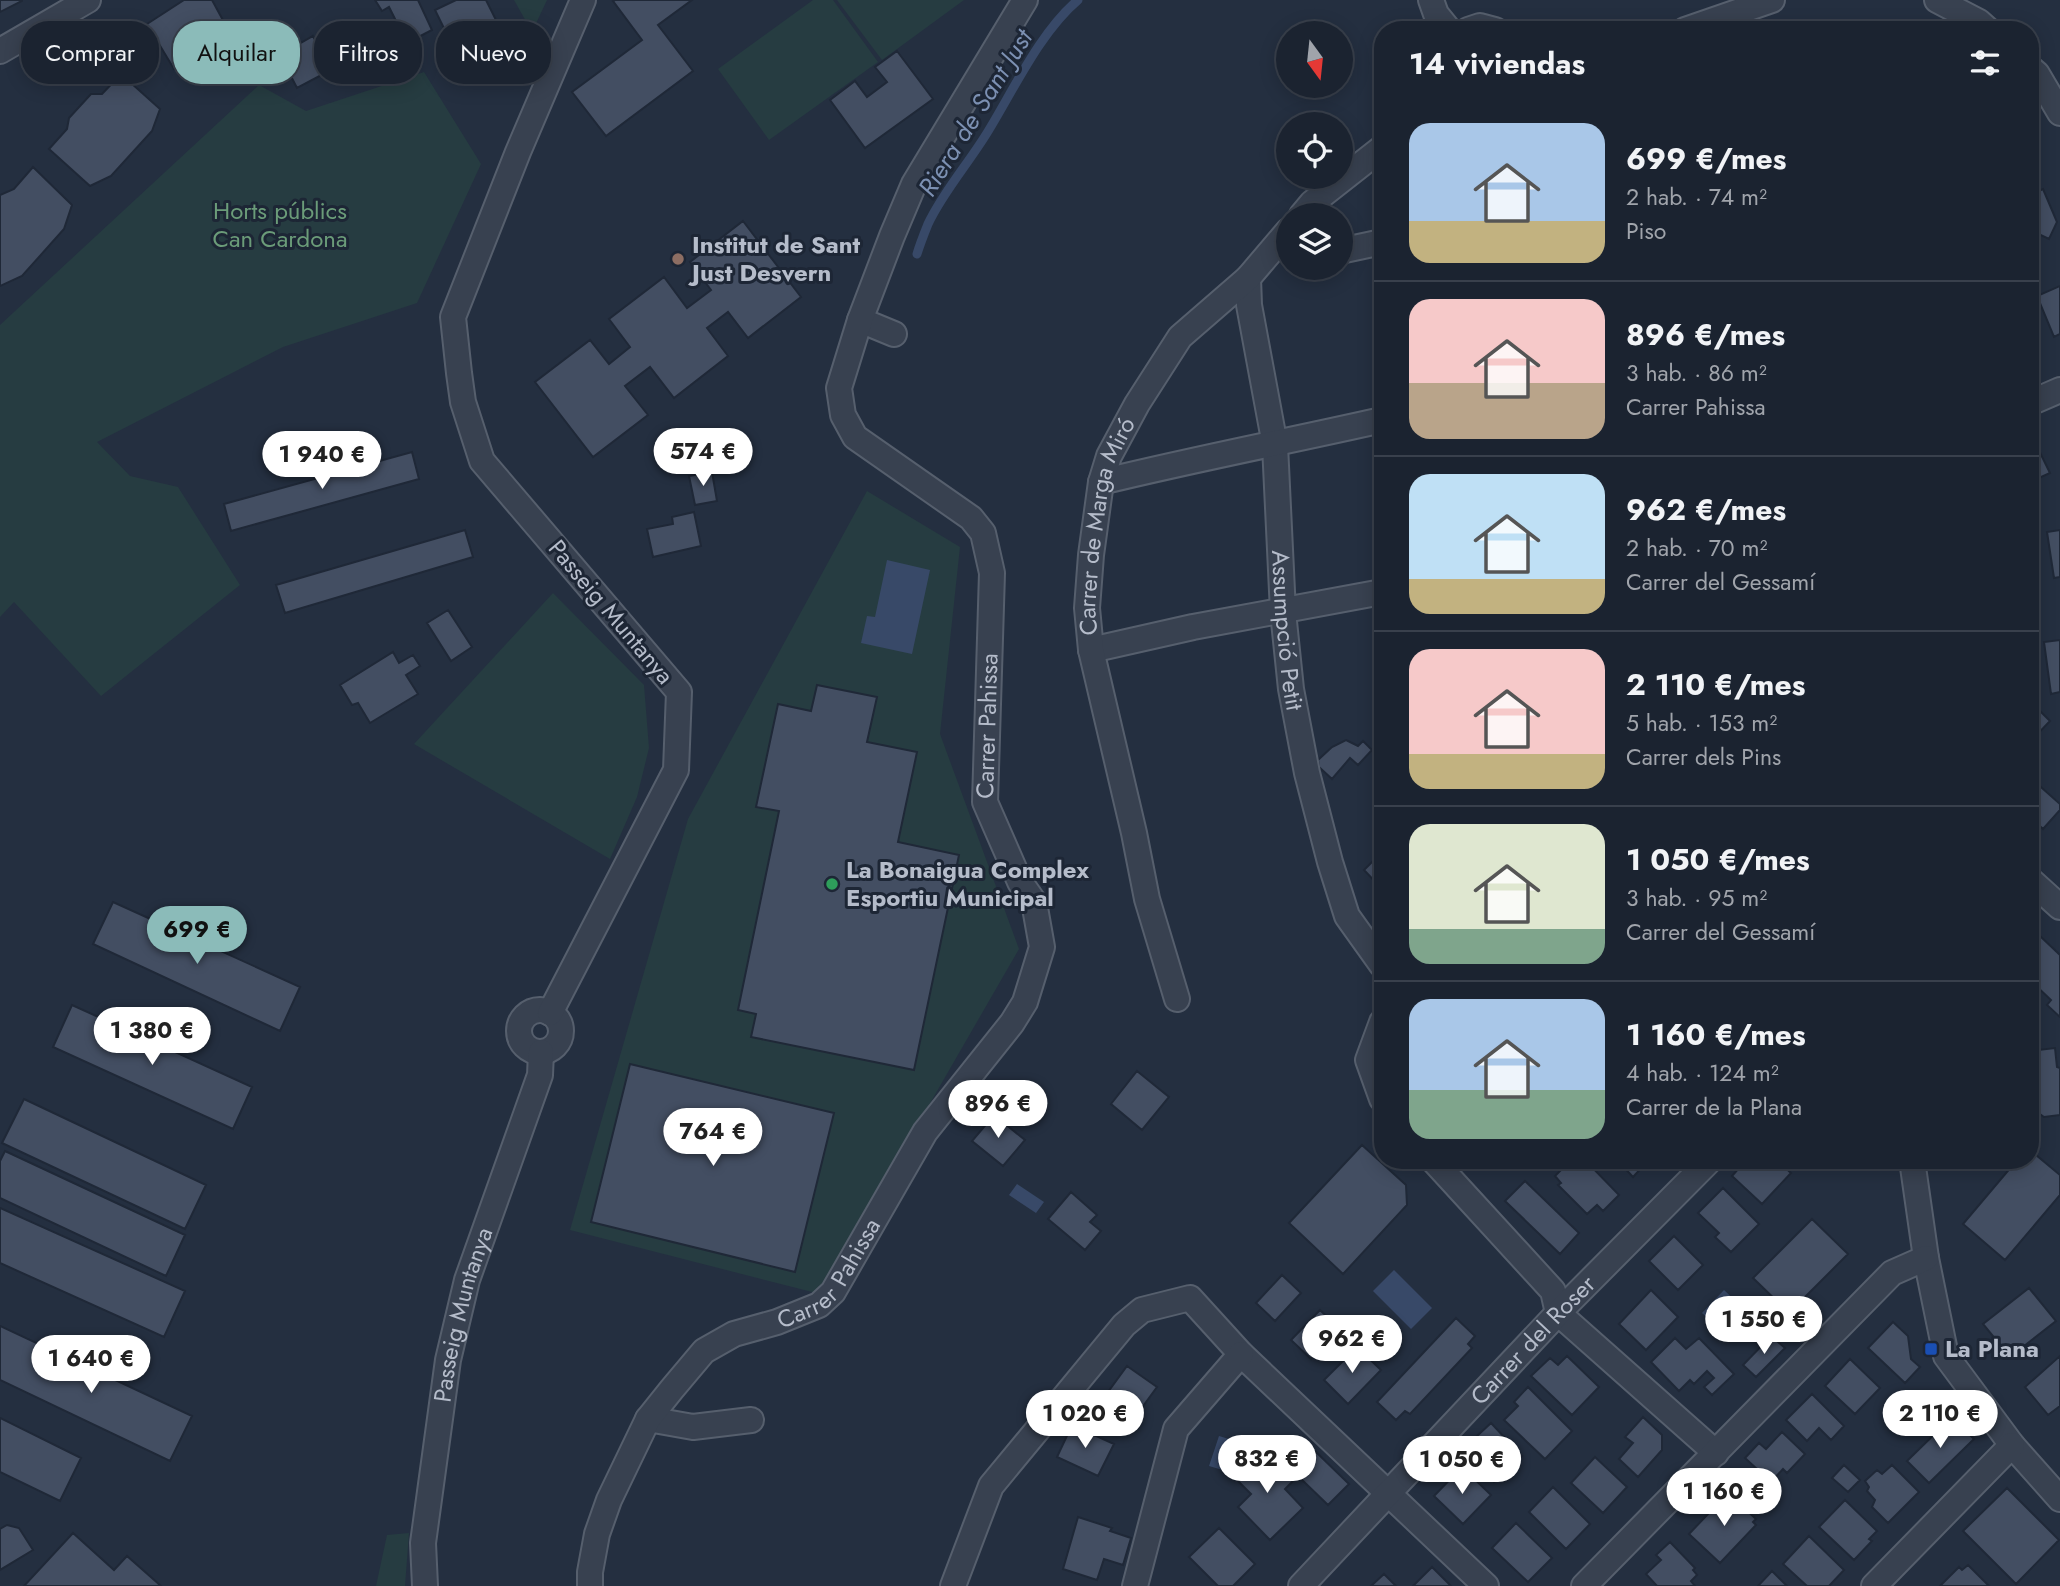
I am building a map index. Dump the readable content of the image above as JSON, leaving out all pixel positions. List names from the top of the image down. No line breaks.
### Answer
{"streets":{"street":["Carrer de Marga Miró","Passeig Muntanya","Assumpció Petit","Carrer Pahissa","Carrer del Roser"]},"crossings":[["Carrer de Marga Miró","Assumpció Petit"]],"water":["Riera de Sant Just"],"parks":["Horts públics Can Cardona"],"places":{"other":["Institut de Sant Just Desvern","La Bonaigua Complex Esportiu Municipal"],"transit":["La Plana"]},"north":"bottom","page":{"chip":["Comprar","Alquilar","Filtros","Nuevo"],"heading":"14 viviendas","list":[{"name":"699 €/mes","note":"2 hab. · 74 m² · Piso"},{"name":"896 €/mes","note":"3 hab. · 86 m² · Carrer Pahissa"},{"name":"962 €/mes","note":"2 hab. · 70 m² · Carrer del Gessamí"},{"name":"2 110 €/mes","note":"5 hab. · 153 m² · Carrer dels Pins"},{"name":"1 050 €/mes","note":"3 hab. · 95 m² · Carrer del Gessamí"},{"name":"1 160 €/mes","note":"4 hab. · 124 m² · Carrer de la Plana"}],"price":["574 €","1 940 €","699 €","1 380 €","896 €","764 €","1 550 €","962 €","1 640 €","1 020 €","2 110 €","832 €","1 050 €","1 160 €"]}}
